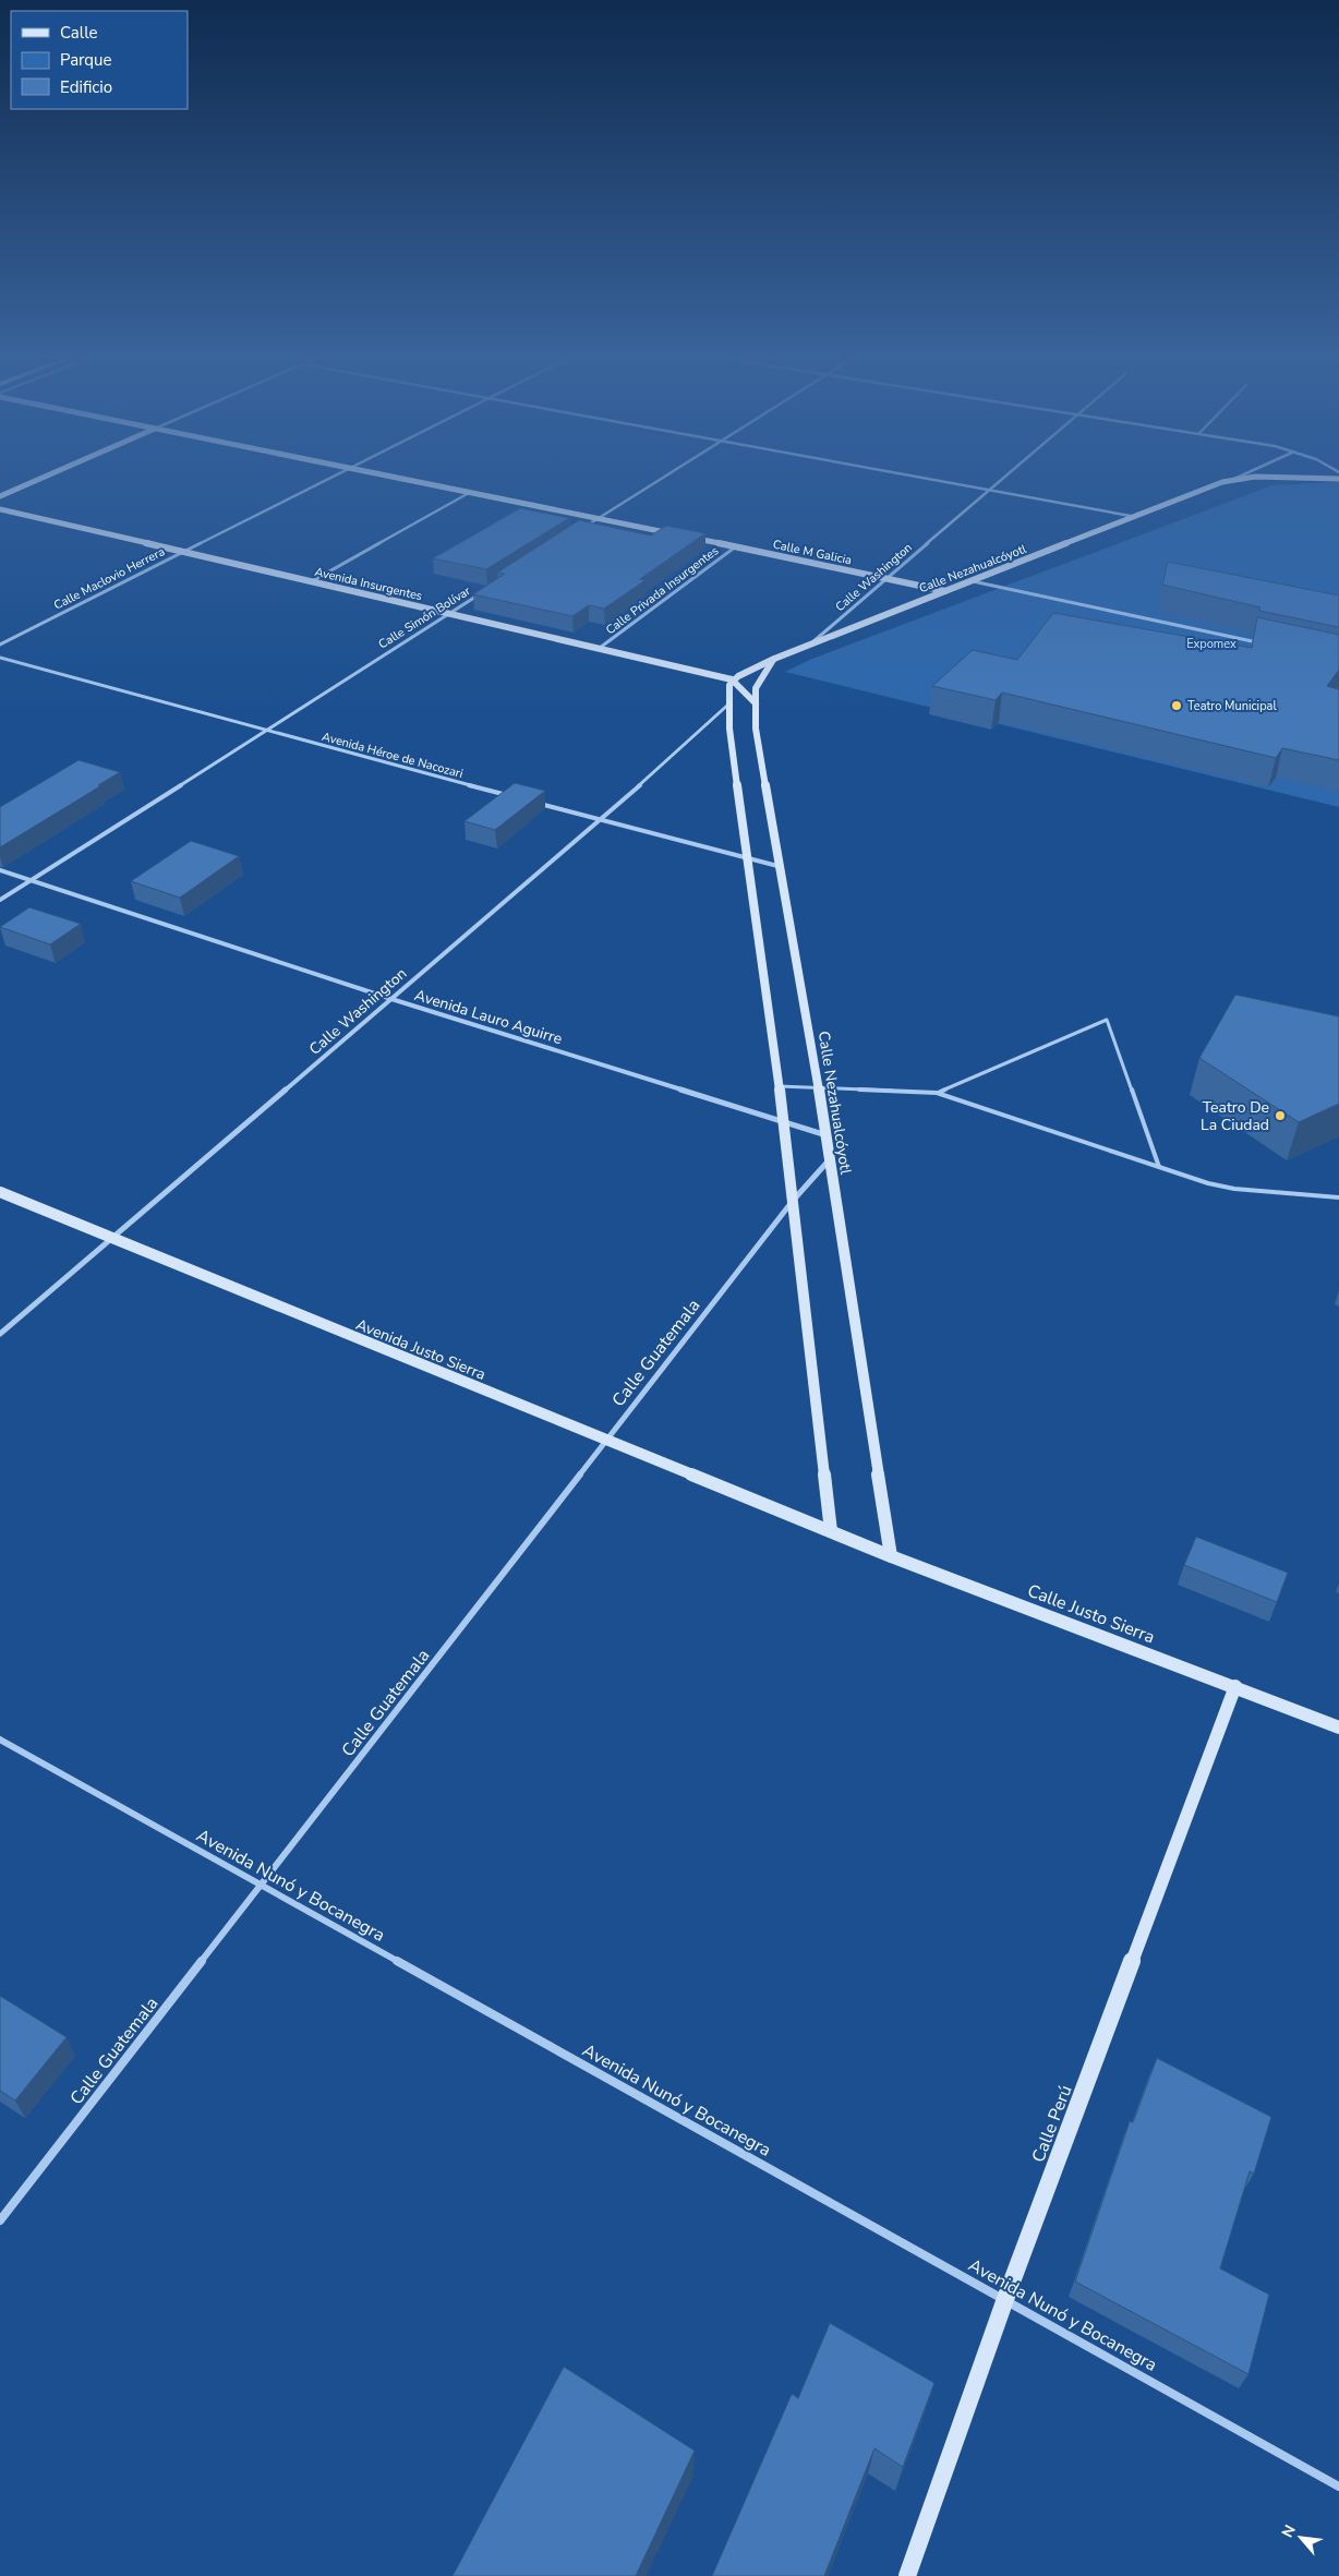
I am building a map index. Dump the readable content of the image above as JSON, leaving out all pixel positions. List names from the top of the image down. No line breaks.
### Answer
{"streets":{"street":["Calle M Galicia","Calle Nezahualcóyotl","Calle Washington","Calle Maclovio Herrera","Avenida Insurgentes","Calle Privada Insurgentes","Calle Simón Bolívar","Avenida Héroe de Nacozari","Avenida Lauro Aguirre","Avenida Justo Sierra","Calle Guatemala","Calle Justo Sierra","Avenida Nunó y Bocanegra","Calle Perú"]},"crossings":[["Calle M Galicia","Calle Nezahualcóyotl"],["Calle M Galicia","Calle Washington"],["Calle M Galicia","Calle Privada Insurgentes"],["Calle Nezahualcóyotl","Calle Washington"],["Calle Nezahualcóyotl","Avenida Insurgentes"],["Calle Nezahualcóyotl","Avenida Lauro Aguirre"],["Calle Nezahualcóyotl","Calle Guatemala"],["Calle Nezahualcóyotl","Calle Justo Sierra"],["Calle Washington","Avenida Lauro Aguirre"],["Calle Washington","Avenida Justo Sierra"],["Calle Maclovio Herrera","Avenida Insurgentes"],["Avenida Insurgentes","Calle Privada Insurgentes"],["Avenida Insurgentes","Calle Simón Bolívar"],["Calle Simón Bolívar","Avenida Héroe de Nacozari"],["Calle Simón Bolívar","Avenida Lauro Aguirre"],["Avenida Justo Sierra","Calle Guatemala"],["Avenida Justo Sierra","Calle Justo Sierra"],["Calle Guatemala","Avenida Nunó y Bocanegra"],["Calle Justo Sierra","Calle Perú"],["Avenida Nunó y Bocanegra","Calle Perú"]],"parks":["Expomex"],"places":["Teatro Municipal","Teatro De La Ciudad"],"legend":["Calle","Parque","Edificio"],"north":"top left"}
